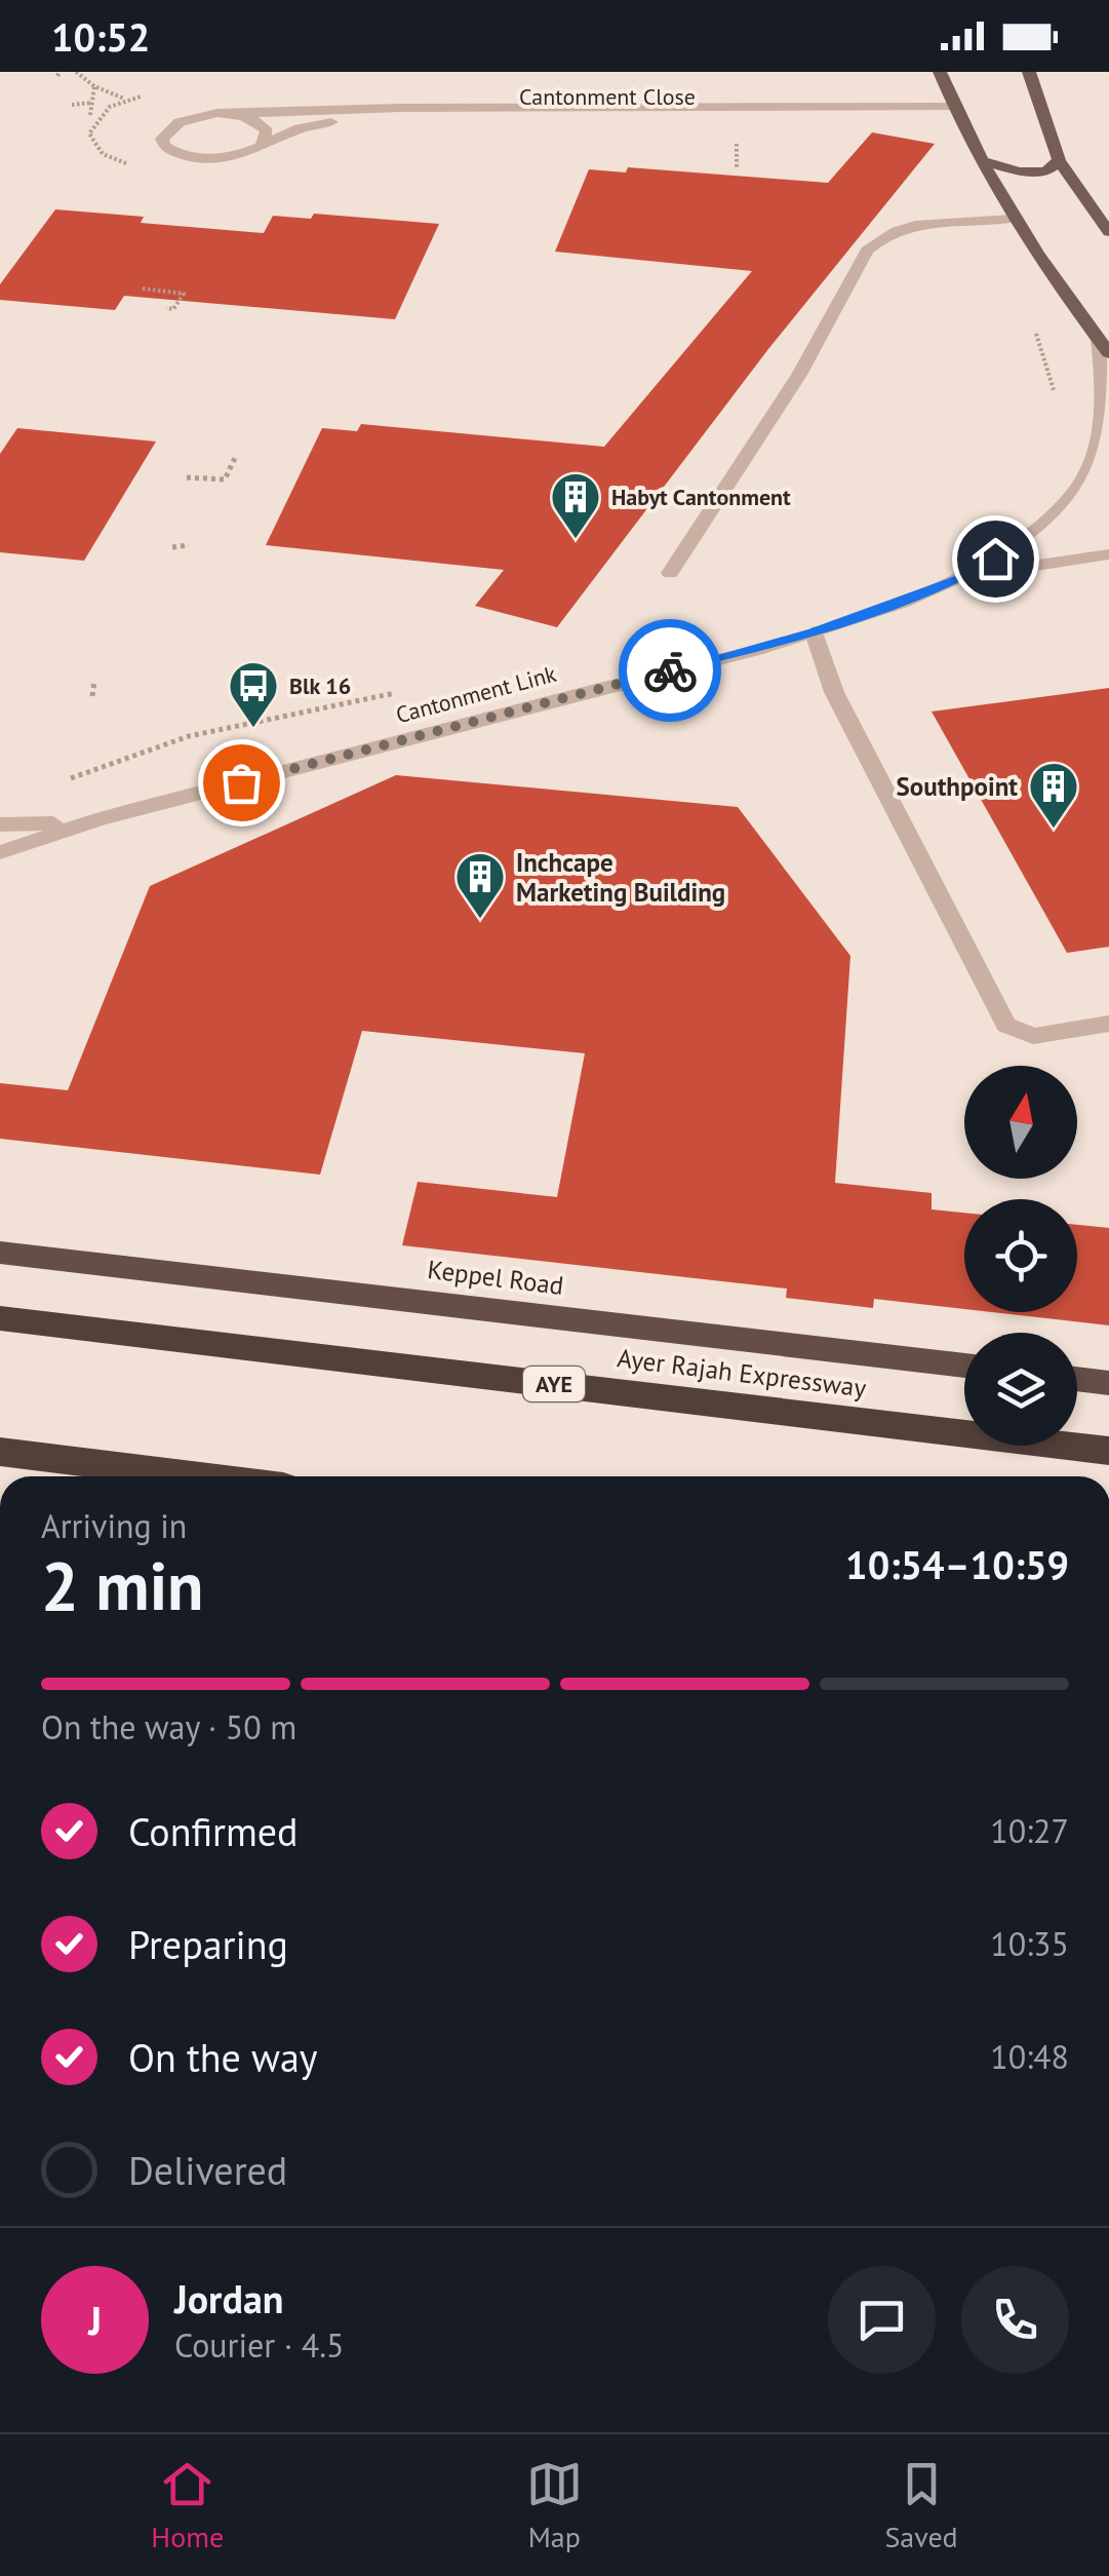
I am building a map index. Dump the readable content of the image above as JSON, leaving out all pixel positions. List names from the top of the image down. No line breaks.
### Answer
{"streets":{"highway":["Keppel Road","Ayer Rajah Expressway","AYE"],"street":["Cantonment Close","Cantonment Link"]},"places":{"building":["Habyt Cantonment","Southpoint","Inchcape Marketing Building"],"bus stop":["Blk 16"]},"north":"top","page":{"status":"10:52","heading":["2 min","Arriving in","10:54–10:59"],"panel":["Jordan","Courier · 4.5"],"bar":"On the way · 50 m","list":[["Confirmed","10:27"],["Preparing","10:35"],["On the way","10:48"],"Delivered"],"round":"J","tabs":["Home","Map","Saved"]}}
